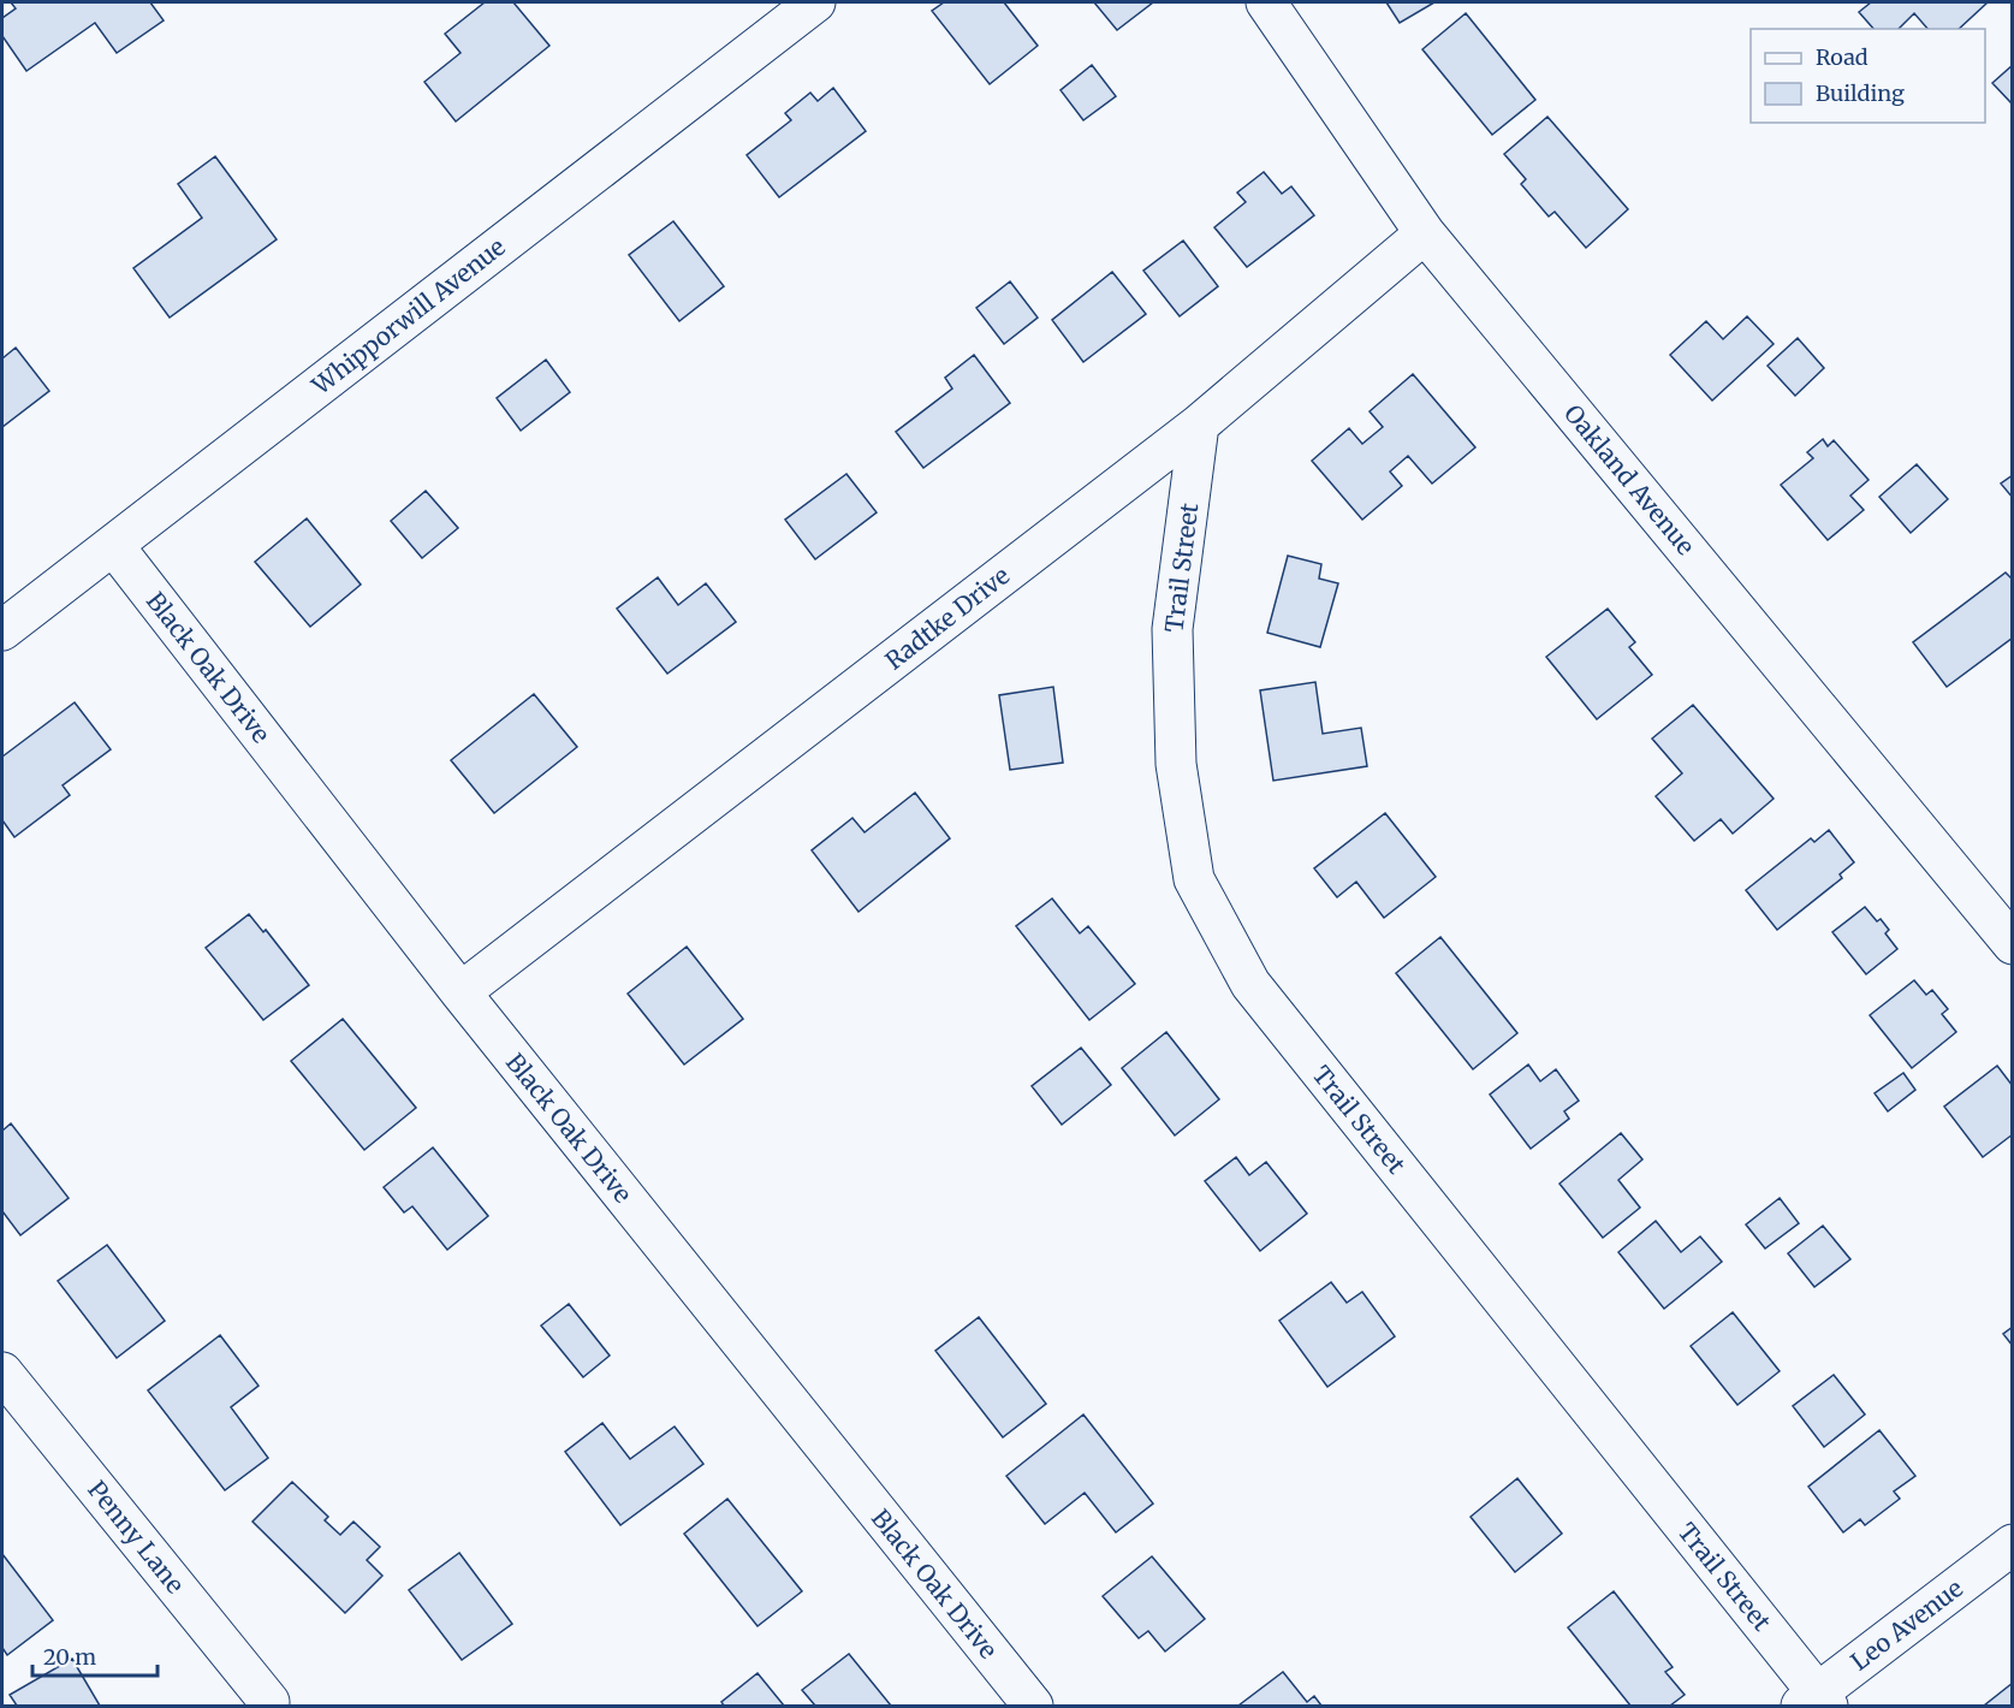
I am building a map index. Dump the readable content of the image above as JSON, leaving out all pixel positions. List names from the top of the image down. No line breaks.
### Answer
{"streets":{"street":["Whipporwill Avenue","Oakland Avenue","Trail Street","Radtke Drive","Black Oak Drive","Penny Lane","Leo Avenue"]},"crossings":[["Whipporwill Avenue","Black Oak Drive"],["Oakland Avenue","Radtke Drive"],["Trail Street","Radtke Drive"],["Trail Street","Leo Avenue"],["Radtke Drive","Black Oak Drive"]],"legend":["Road","Building"],"scale_bar":"20 m"}
